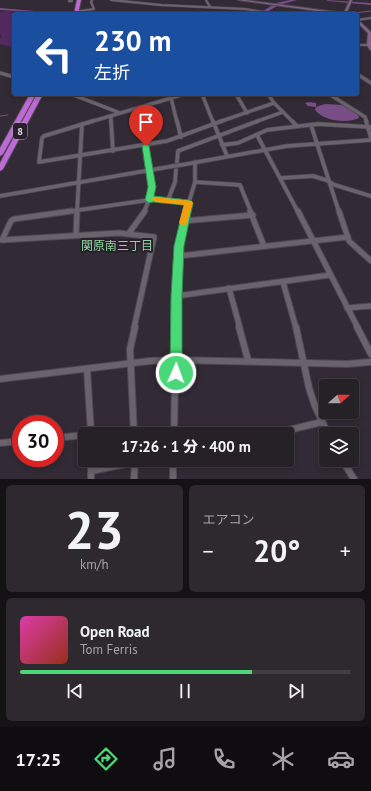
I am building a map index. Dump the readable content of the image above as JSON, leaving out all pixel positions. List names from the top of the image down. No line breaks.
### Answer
{"streets":{"highway":["8"]},"districts":["関原南三丁目"],"north":"right","page":{"turn":["230 m","左折"],"limit":"30","trip":"17:26 · 1 分 · 400 m","tile":[["23","km/h"],"エアコン"],"heat":["−","20°","+"],"song":["Open Road","Tom Ferris"],"tabs":"17:25"}}
